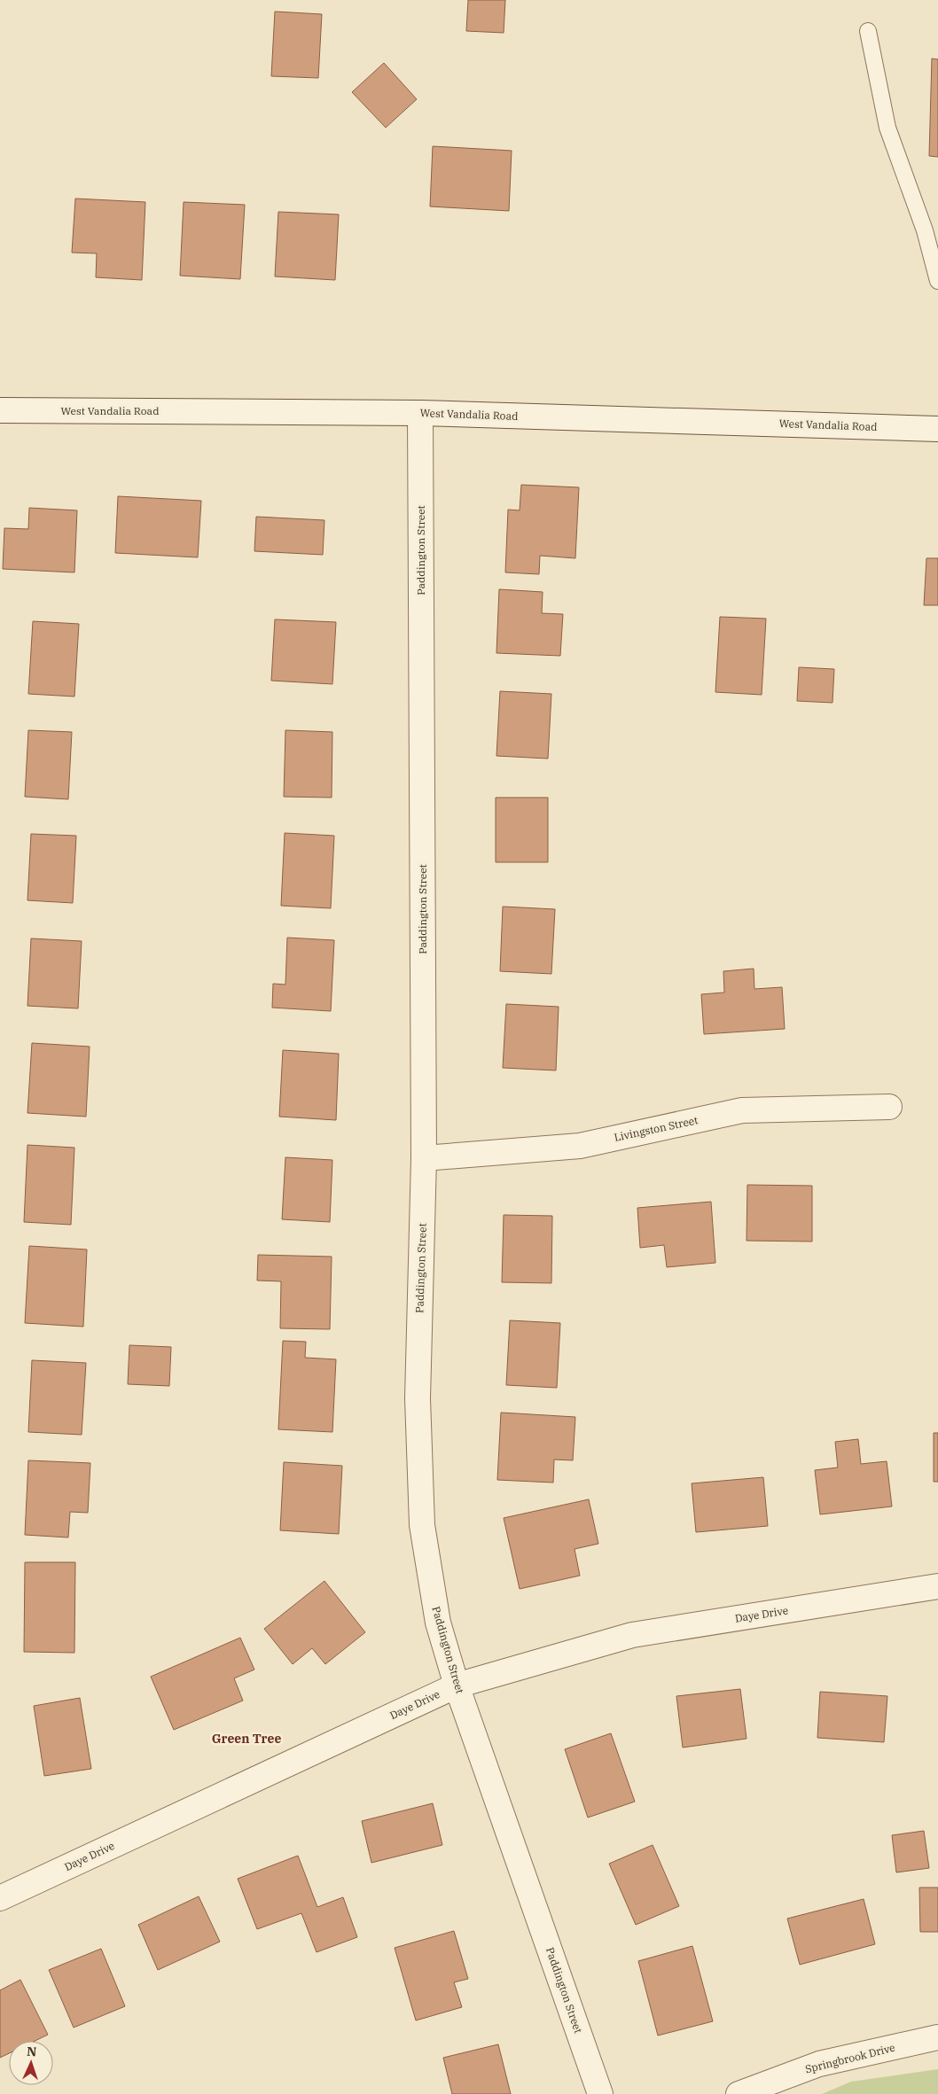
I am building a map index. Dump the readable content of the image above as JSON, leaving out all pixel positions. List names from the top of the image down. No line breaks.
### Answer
{"streets":{"street":["West Vandalia Road","Paddington Street","Livingston Street","Daye Drive","Springbrook Drive"]},"crossings":[["West Vandalia Road","Paddington Street"],["Paddington Street","Livingston Street"],["Paddington Street","Daye Drive"]],"districts":["Green Tree"],"north":"top"}
